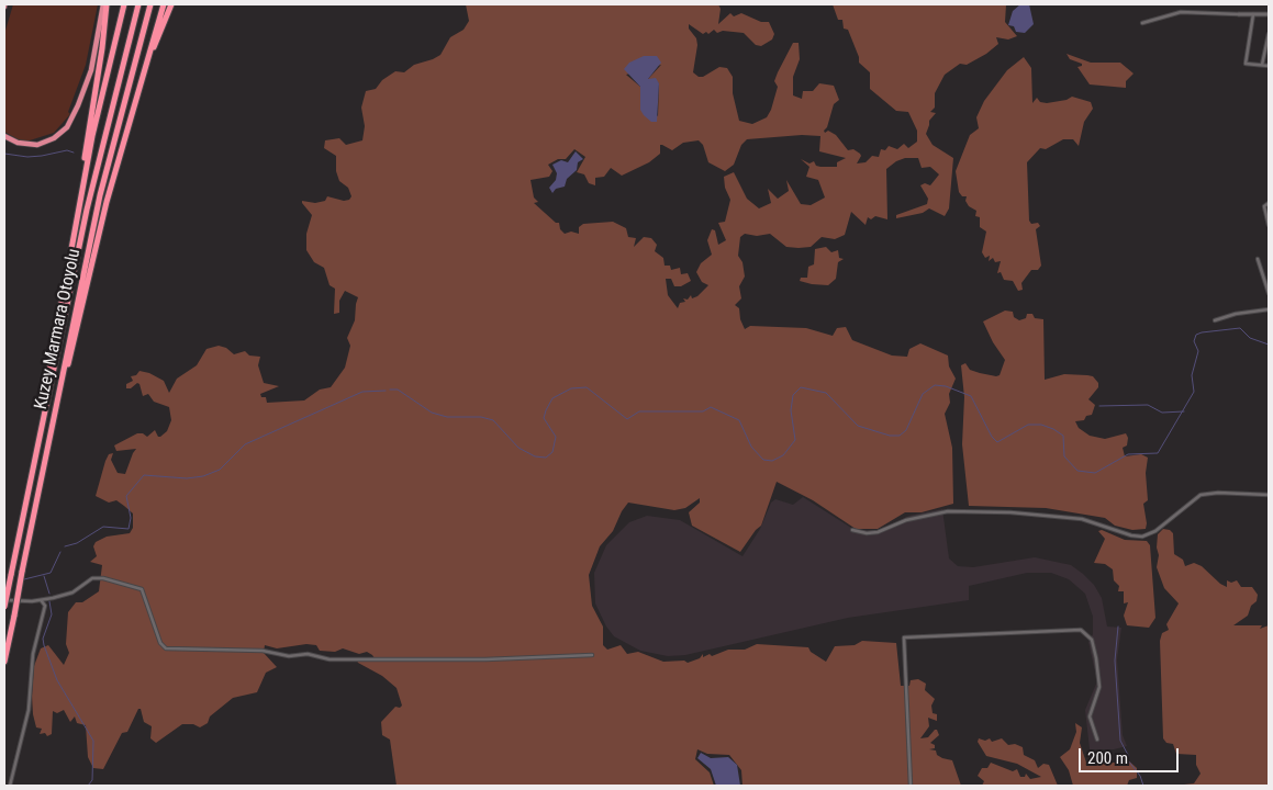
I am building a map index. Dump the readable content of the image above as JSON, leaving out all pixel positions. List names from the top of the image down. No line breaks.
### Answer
{"streets":{"highway":["Kuzey Marmara Otoyolu"]},"scale_bar":"200 m"}
